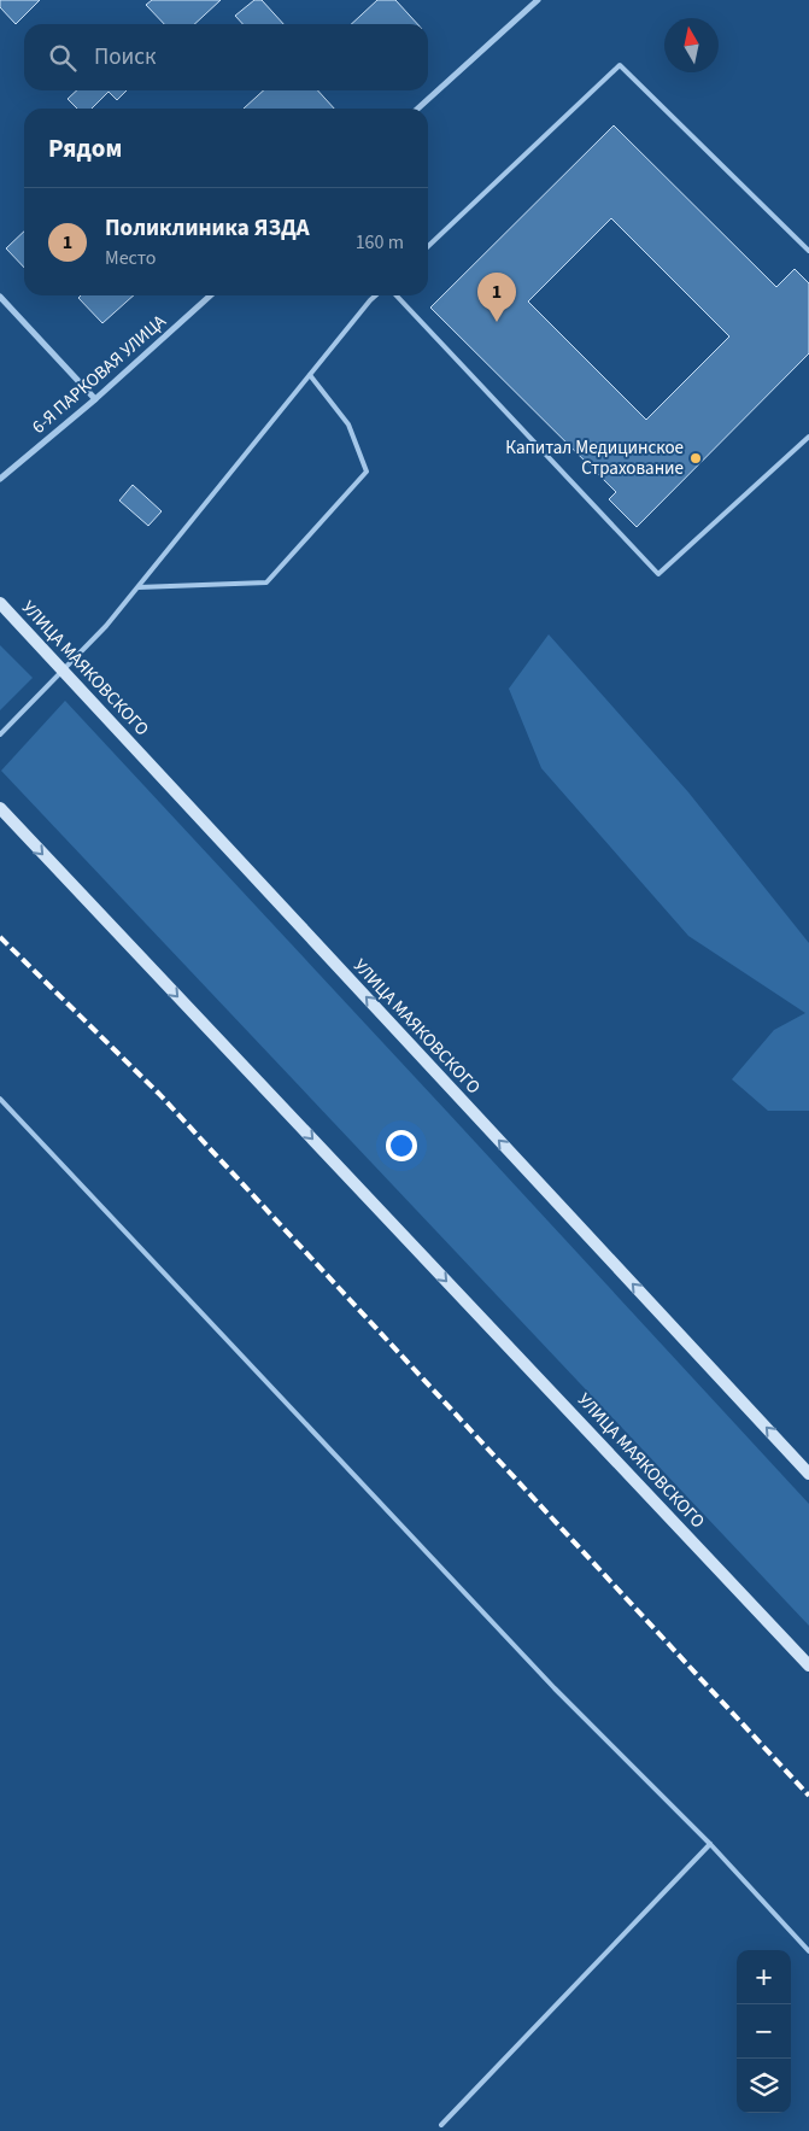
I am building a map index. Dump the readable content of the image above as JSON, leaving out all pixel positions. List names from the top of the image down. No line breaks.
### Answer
{"streets":{"main road":["УЛИЦА МАЯКОВСКОГО"],"street":["6-Я ПАРКОВАЯ УЛИЦА"]},"places":["Капитал Медицинское Страхование"],"north":"top","page":{"search":"Поиск","heading":"Рядом","list":[{"mark":"1","name":"Поликлиника ЯЗДА","note":"Место","value":"160 m"}],"pins":"1","map_buttons":["+","−"]}}
